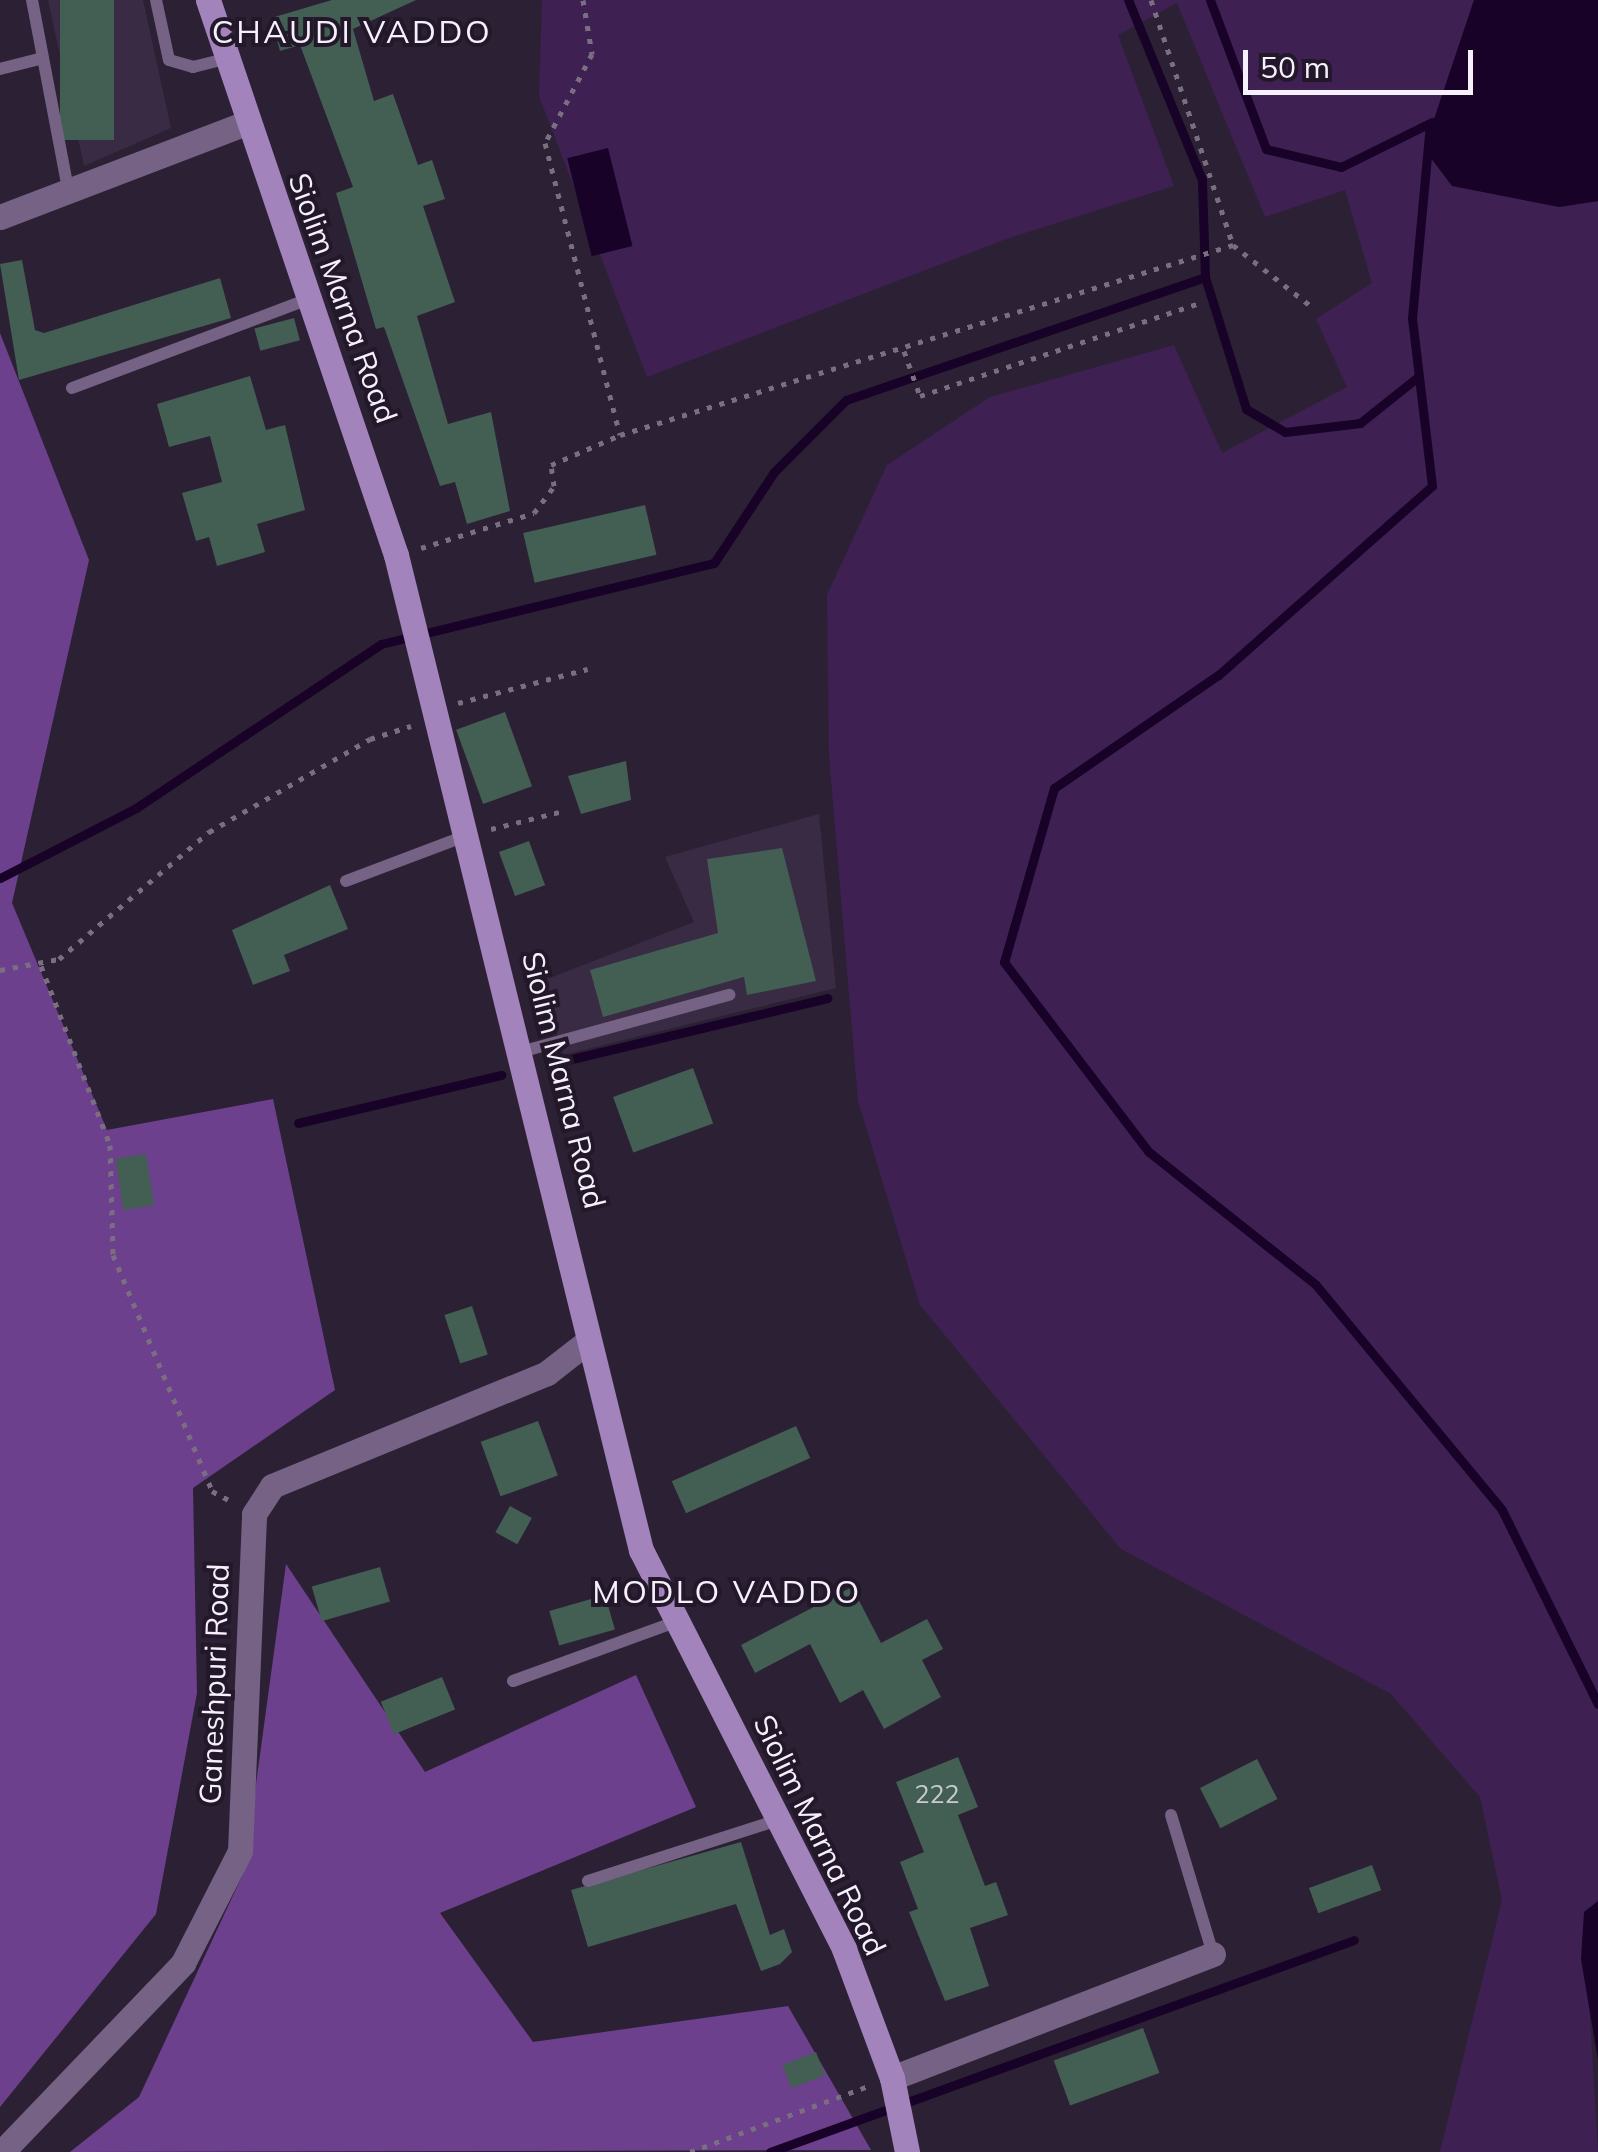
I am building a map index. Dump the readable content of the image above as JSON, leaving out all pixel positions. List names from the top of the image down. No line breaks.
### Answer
{"streets":{"main road":["Siolim Marna Road"],"street":["Ganeshpuri Road"]},"districts":["CHAUDI VADDO","MODLO VADDO"],"house_numbers":["222"],"scale_bar":"50 m"}
